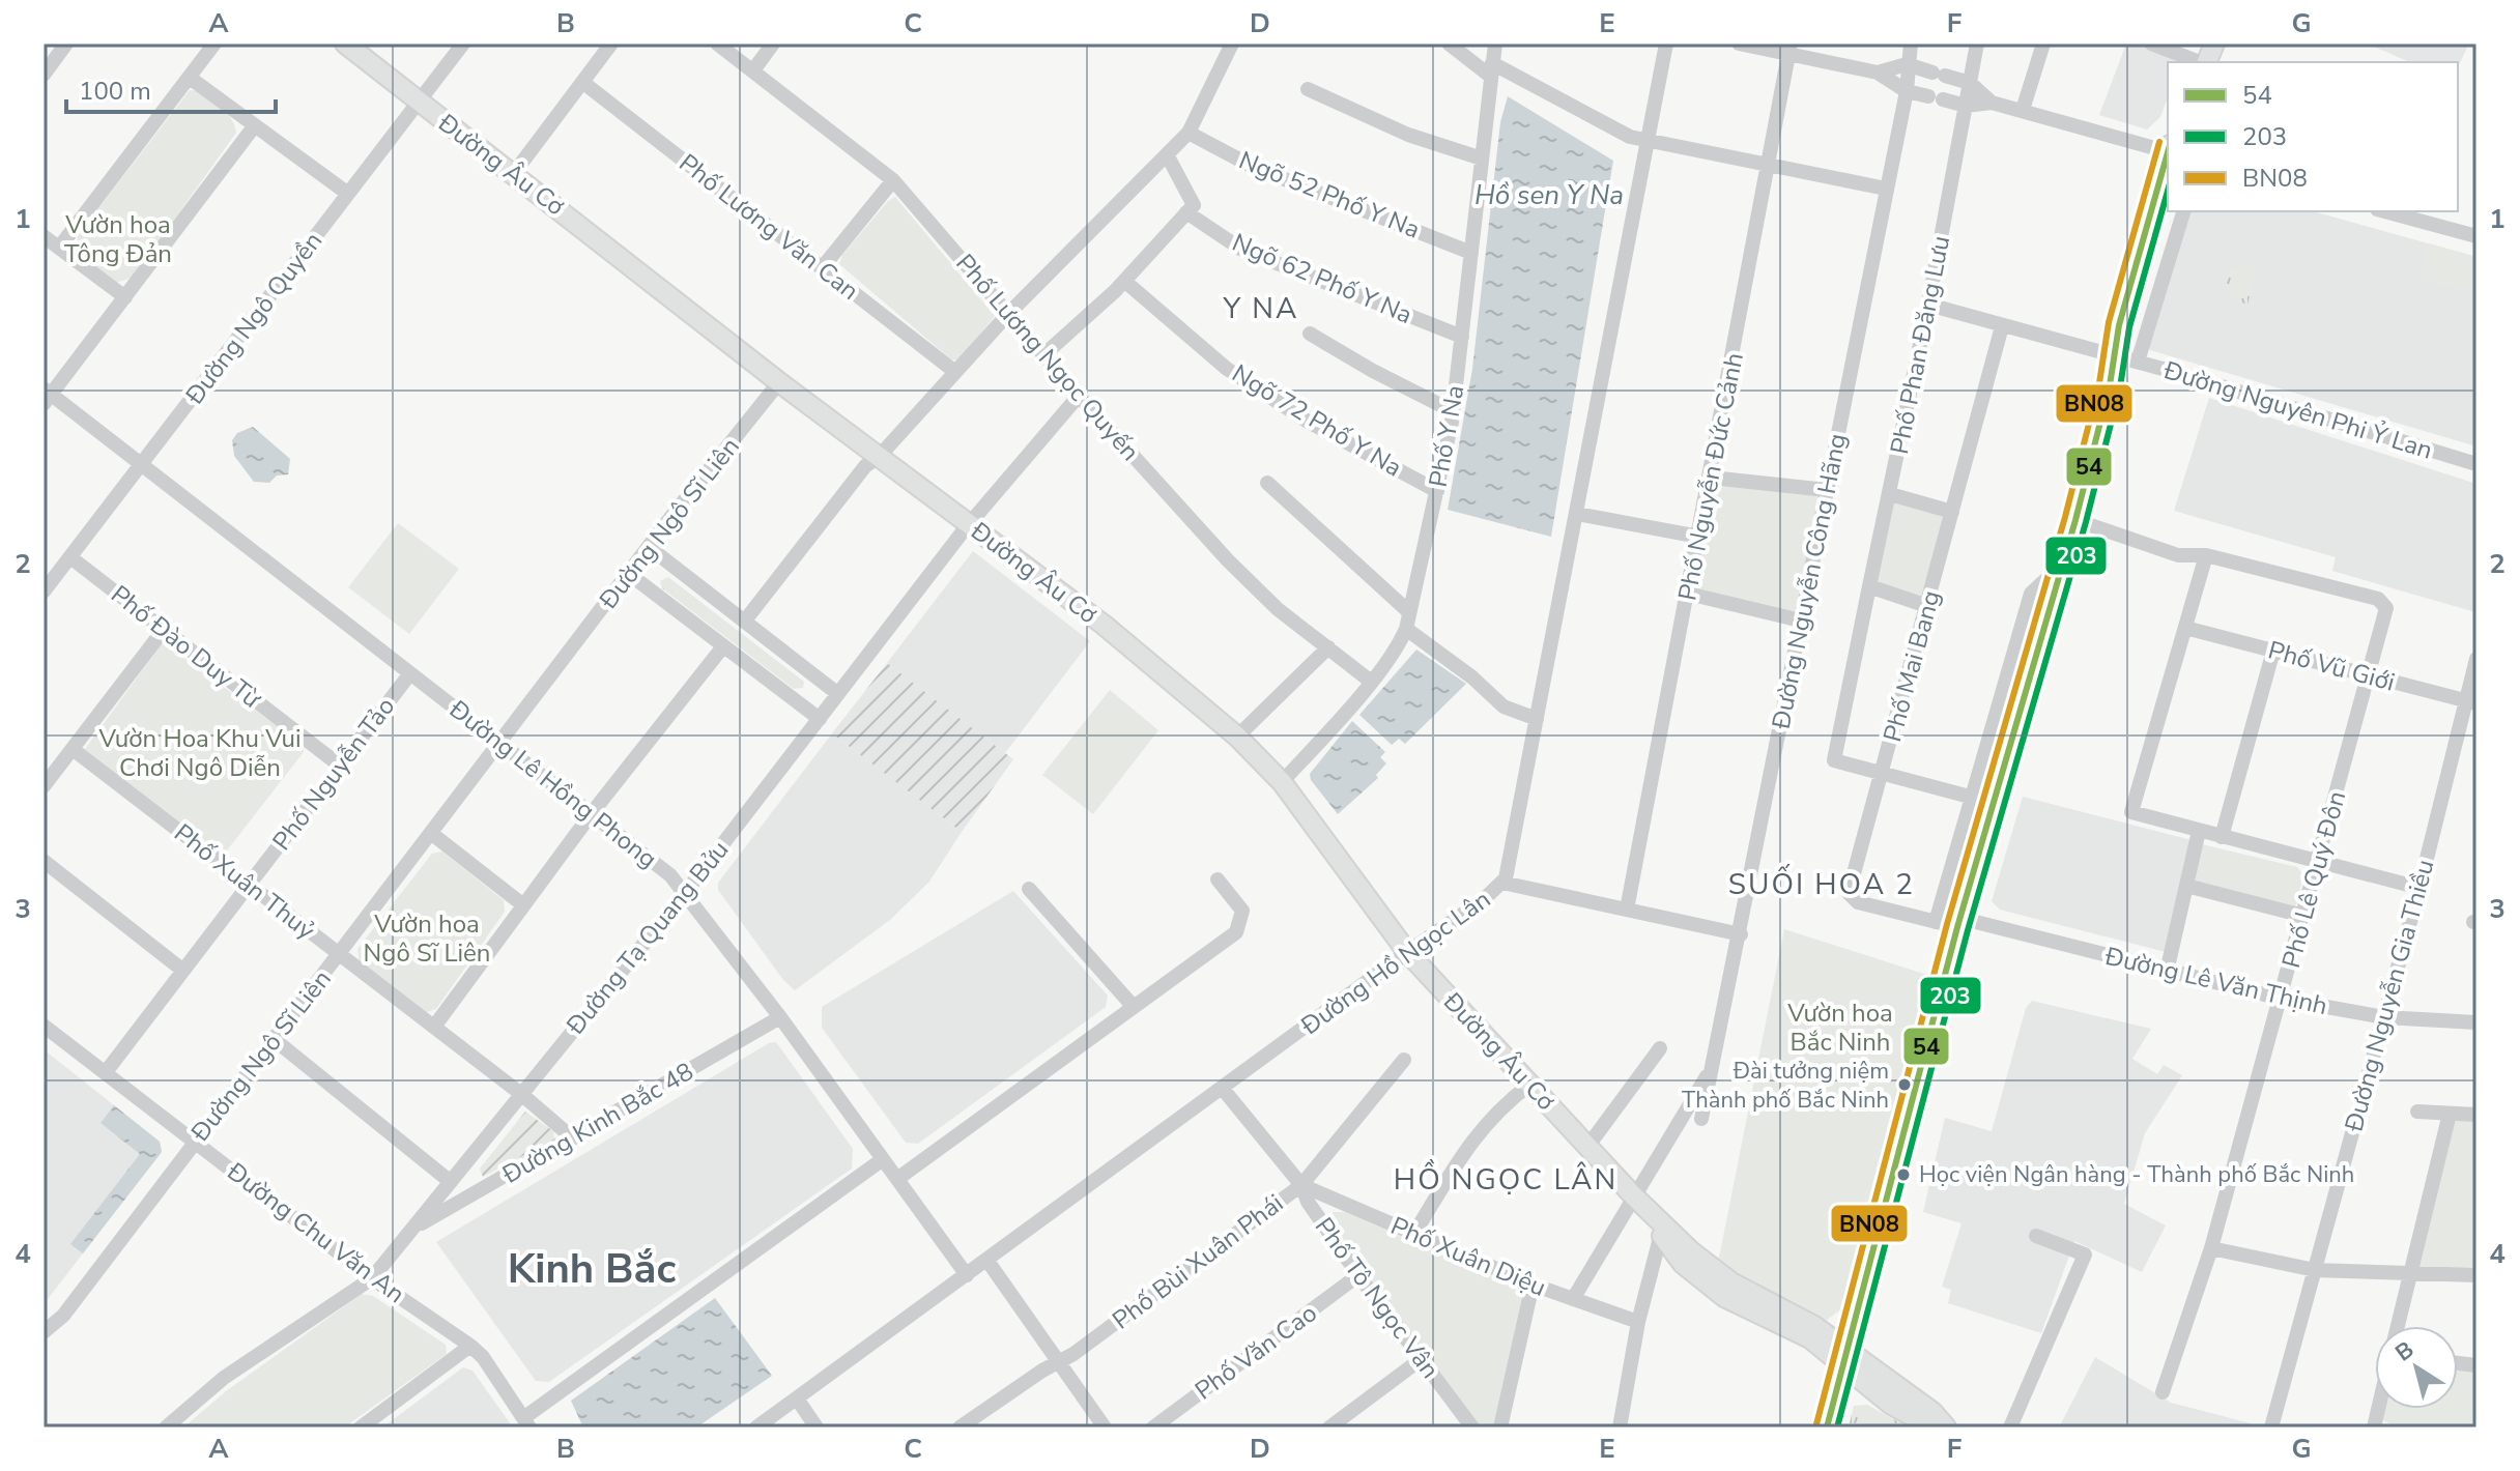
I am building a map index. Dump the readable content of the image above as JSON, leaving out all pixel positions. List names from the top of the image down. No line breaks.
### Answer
{"streets":{"main road":["Đường Âu Cơ"],"street":["Ngõ 52 Phố Y Na","Phố Lương Văn Can","Ngõ 62 Phố Y Na","Đường Ngô Quyền","Phố Phan Đăng Lưu","Phố Lương Ngọc Quyến","Đường Nguyên Phi Ỷ Lan","Ngõ 72 Phố Y Na","Phố Y Na","Phố Nguyễn Đức Cảnh","Đường Ngô Sĩ Liên","Đường Nguyễn Công Hãng","Phố Đào Duy Từ","Phố Mai Bang","Phố Vũ Giới","Phố Nguyễn Tảo","Đường Lê Hồng Phong","Phố Lê Quý Đôn","Phố Xuân Thuỷ","Đường Tạ Quang Bửu","Đường Hồ Ngọc Lân","Đường Lê Văn Thịnh","Đường Nguyễn Gia Thiều","Đường Kinh Bắc 48","Đường Chu Văn An","Phố Xuân Diệu","Phố Bùi Xuân Phái","Phố Tô Ngọc Vân","Phố Văn Cao"]},"crossings":[["Đường Âu Cơ","Đường Ngô Quyền"],["Đường Âu Cơ","Phố Y Na"],["Đường Âu Cơ","Đường Ngô Sĩ Liên"],["Đường Âu Cơ","Đường Tạ Quang Bửu"],["Đường Âu Cơ","Đường Hồ Ngọc Lân"],["Ngõ 52 Phố Y Na","Phố Y Na"],["Ngõ 62 Phố Y Na","Phố Y Na"],["Đường Ngô Quyền","Phố Đào Duy Từ"],["Đường Ngô Quyền","Đường Lê Hồng Phong"],["Phố Phan Đăng Lưu","Đường Nguyên Phi Ỷ Lan"],["Phố Phan Đăng Lưu","Phố Mai Bang"],["Phố Lương Ngọc Quyến","Phố Y Na"],["Phố Lương Ngọc Quyến","Đường Tạ Quang Bửu"],["Đường Nguyên Phi Ỷ Lan","Phố Mai Bang"],["Ngõ 72 Phố Y Na","Phố Y Na"],["Đường Ngô Sĩ Liên","Đường Lê Hồng Phong"],["Đường Ngô Sĩ Liên","Phố Xuân Thuỷ"],["Đường Ngô Sĩ Liên","Đường Chu Văn An"],["Phố Đào Duy Từ","Phố Nguyễn Tảo"],["Phố Mai Bang","Đường Lê Văn Thịnh"],["Phố Vũ Giới","Phố Lê Quý Đôn"],["Phố Vũ Giới","Đường Nguyễn Gia Thiều"],["Phố Nguyễn Tảo","Đường Lê Hồng Phong"],["Phố Nguyễn Tảo","Phố Xuân Thuỷ"],["Phố Nguyễn Tảo","Đường Chu Văn An"],["Đường Lê Hồng Phong","Đường Tạ Quang Bửu"],["Đường Lê Hồng Phong","Đường Hồ Ngọc Lân"],["Đường Lê Hồng Phong","Đường Kinh Bắc 48"],["Phố Lê Quý Đôn","Đường Lê Văn Thịnh"],["Phố Xuân Thuỷ","Đường Tạ Quang Bửu"],["Phố Xuân Thuỷ","Đường Kinh Bắc 48"],["Đường Tạ Quang Bửu","Đường Kinh Bắc 48"],["Đường Tạ Quang Bửu","Đường Chu Văn An"],["Đường Hồ Ngọc Lân","Phố Tô Ngọc Vân"],["Đường Lê Văn Thịnh","Đường Nguyễn Gia Thiều"],["Phố Xuân Diệu","Phố Bùi Xuân Phái"],["Phố Xuân Diệu","Phố Tô Ngọc Vân"],["Phố Bùi Xuân Phái","Phố Tô Ngọc Vân"],["Phố Tô Ngọc Vân","Phố Văn Cao"]],"districts":["Y NA","SUỐI HOA 2","HỒ NGỌC LÂN","Kinh Bắc"],"water":["Hồ sen Y Na"],"parks":["Vườn hoa Tông Đản","Vườn Hoa Khu Vui Chơi Ngô Diễn","Vườn hoa Ngô Sĩ Liên","Vườn hoa Bắc Ninh"],"places":["Đài tưởng niệm Thành phố Bắc Ninh","Học viện Ngân hàng - Thành phố Bắc Ninh"],"lines":["transit line BN08","transit line 54","transit line 203"],"legend":["54","203","BN08"],"scale_bar":"100 m","north":"top left","grid":{"columns":["A","B","C","D","E","F","G"],"rows":["1","2","3","4"]}}
